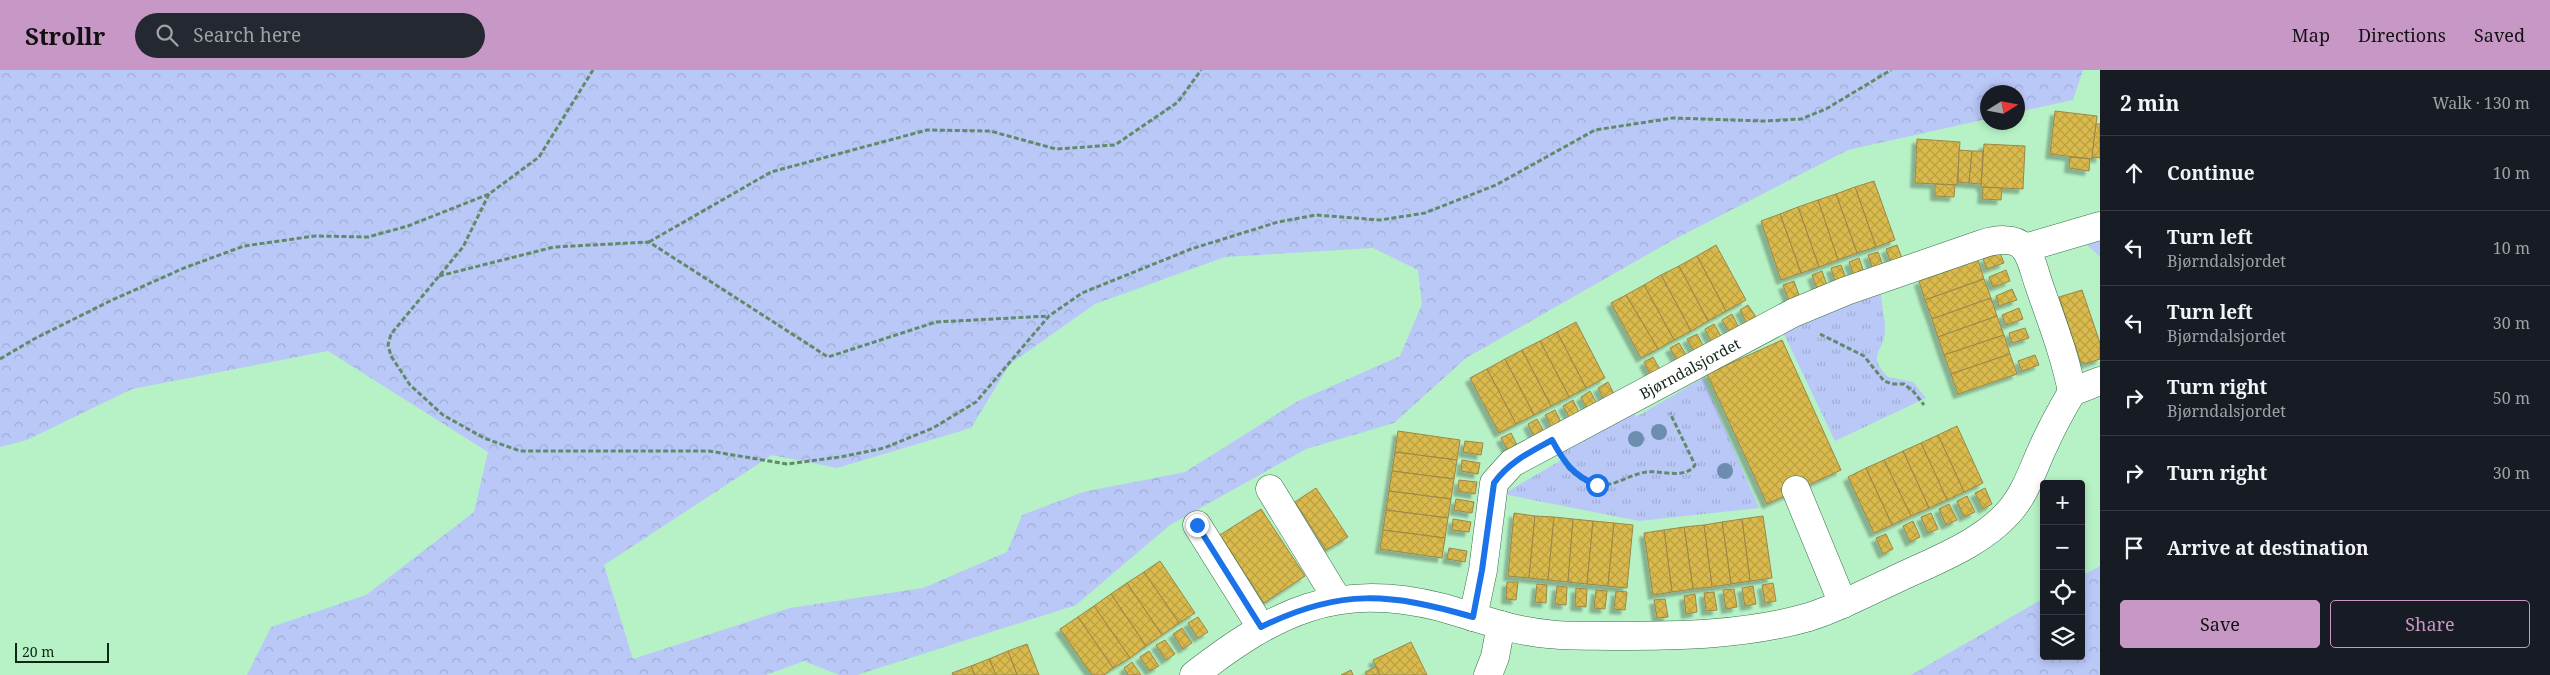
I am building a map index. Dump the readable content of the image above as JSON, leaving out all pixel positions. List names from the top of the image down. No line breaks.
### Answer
{"streets":{"street":["Bjørndalsjordet"]},"scale_bar":"20 m","north":"right","page":{"header":"Strollr","search":"Search here","nav":["Map","Directions","Saved"],"heading":["2 min","Walk · 130 m"],"list":[["Continue","10 m"],["Turn left","Bjørndalsjordet","10 m"],["Turn left","Bjørndalsjordet","30 m"],["Turn right","Bjørndalsjordet","50 m"],["Turn right","30 m"],"Arrive at destination"],"map_buttons":["+","−"],"buttons":["Save","Share"],"scale":"20 m"}}
